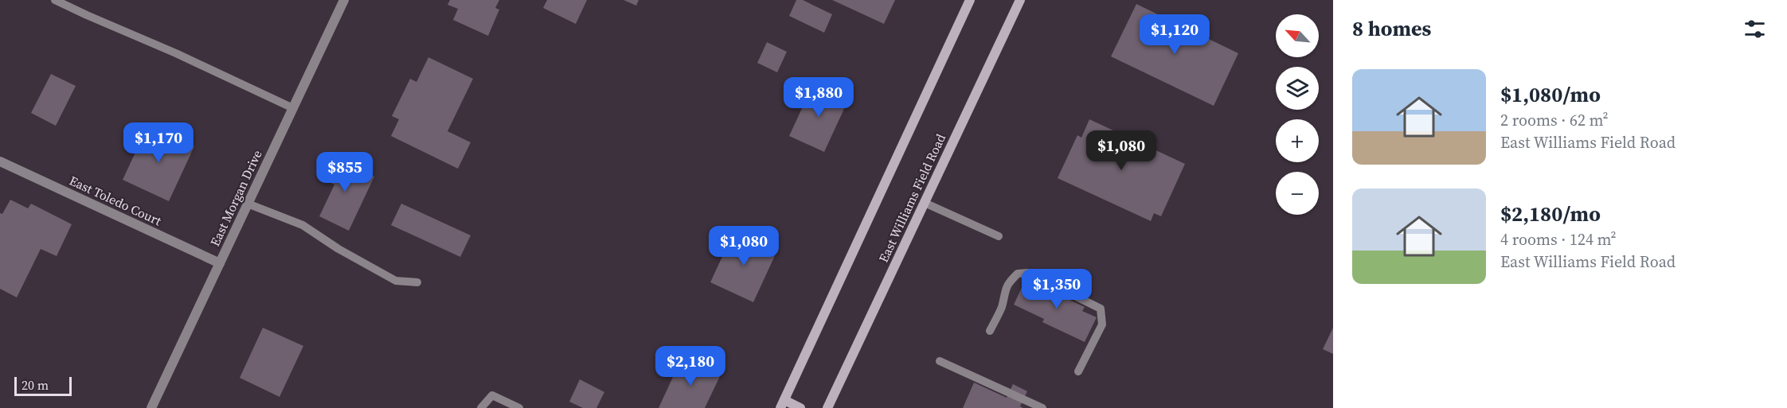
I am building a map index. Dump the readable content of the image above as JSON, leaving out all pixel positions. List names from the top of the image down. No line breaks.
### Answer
{"streets":{"main road":["East Williams Field Road"],"street":["East Morgan Drive","East Toledo Court"]},"crossings":[["East Morgan Drive","East Toledo Court"]],"scale_bar":"20 m","north":"top left","page":{"heading":"8 homes","map_buttons":["+","−"],"price":["$1,120","$1,880","$1,170","$1,080","$855","$1,080","$1,350","$2,180"],"list":[{"name":"$1,080/mo","note":"2 rooms · 62 m² · East Williams Field Road"},{"name":"$2,180/mo","note":"4 rooms · 124 m² · East Williams Field Road"}],"scale":"20 m"}}
